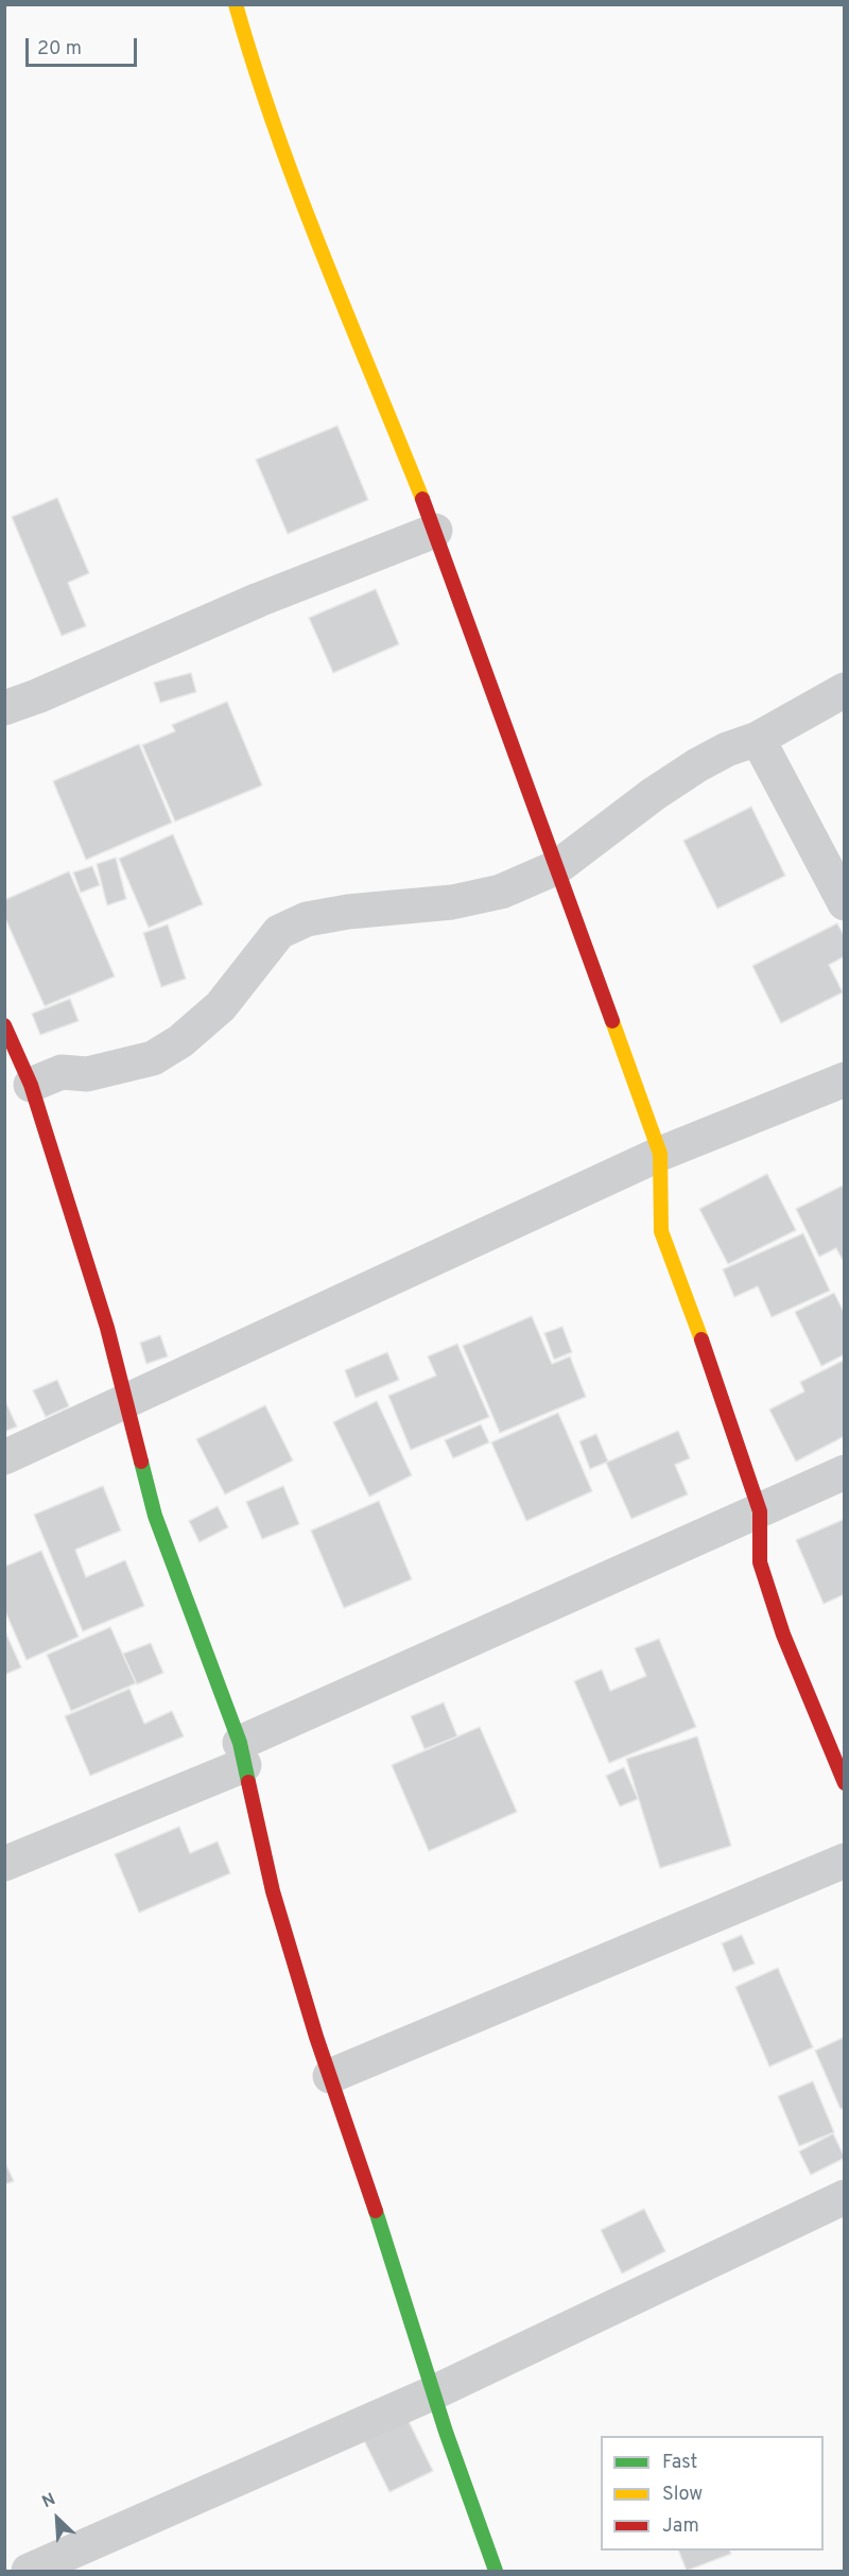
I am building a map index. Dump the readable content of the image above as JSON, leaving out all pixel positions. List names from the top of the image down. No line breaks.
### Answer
{"legend":["Fast","Slow","Jam"],"scale_bar":"20 m","north":"top left"}
